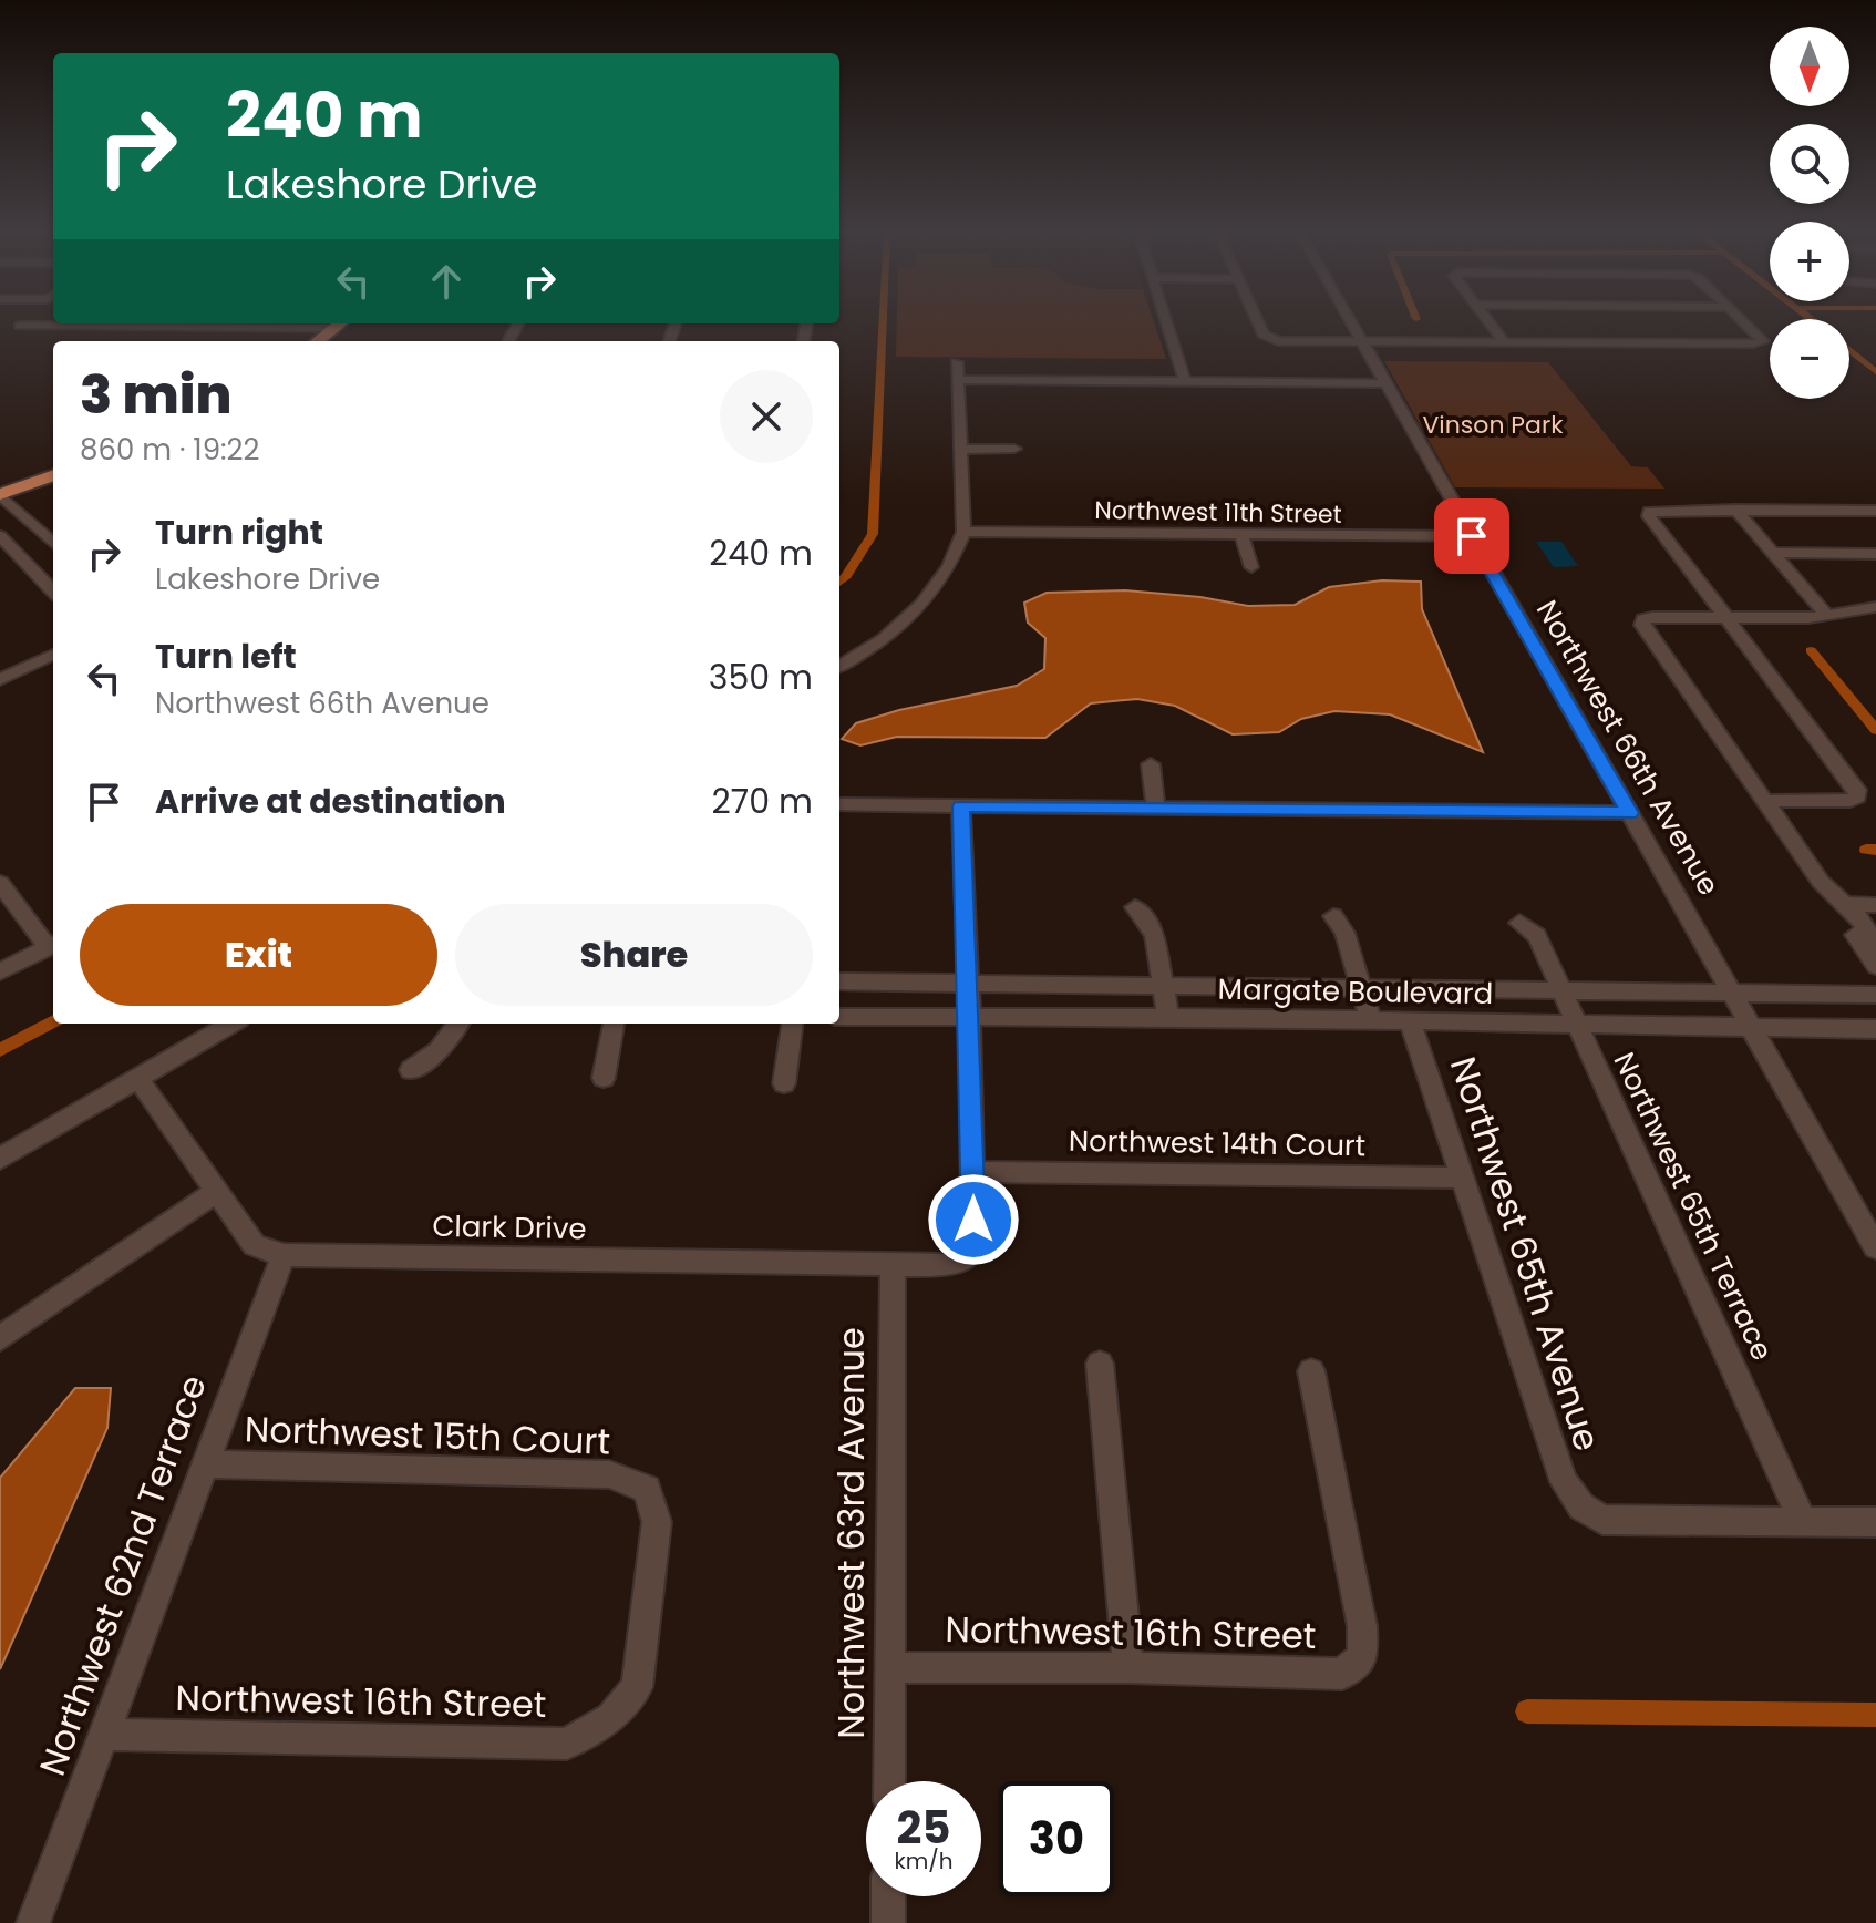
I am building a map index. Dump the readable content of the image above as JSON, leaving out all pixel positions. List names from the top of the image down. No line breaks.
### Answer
{"streets":{"street":["Northwest 11th Street","Northwest 66th Avenue","Margate Boulevard","Northwest 14th Court","Northwest 65th Terrace","Clark Drive","Northwest 65th Avenue","Northwest 15th Court","Northwest 63rd Avenue","Northwest 62nd Terrace","Northwest 16th Street"]},"crossings":[["Northwest 11th Street","Northwest 66th Avenue"],["Northwest 66th Avenue","Margate Boulevard"],["Margate Boulevard","Northwest 65th Terrace"],["Margate Boulevard","Northwest 65th Avenue"],["Northwest 14th Court","Clark Drive"],["Northwest 14th Court","Northwest 65th Avenue"],["Northwest 65th Terrace","Northwest 65th Avenue"],["Clark Drive","Northwest 63rd Avenue"],["Clark Drive","Northwest 62nd Terrace"],["Northwest 15th Court","Northwest 62nd Terrace"],["Northwest 15th Court","Northwest 16th Street"],["Northwest 63rd Avenue","Northwest 16th Street"],["Northwest 62nd Terrace","Northwest 16th Street"]],"parks":["Vinson Park"],"north":"bottom","page":{"map_buttons":["+","−"],"turn":["240 m","Lakeshore Drive"],"heading":["3 min","860 m · 19:22"],"list":[{"name":"Turn right","note":"Lakeshore Drive","value":"240 m"},{"name":"Turn left","note":"Northwest 66th Avenue","value":"350 m"},{"name":"Arrive at destination","value":"270 m"}],"buttons":["Exit","Share"],"speed":"25 km/h","limit":"30"}}
